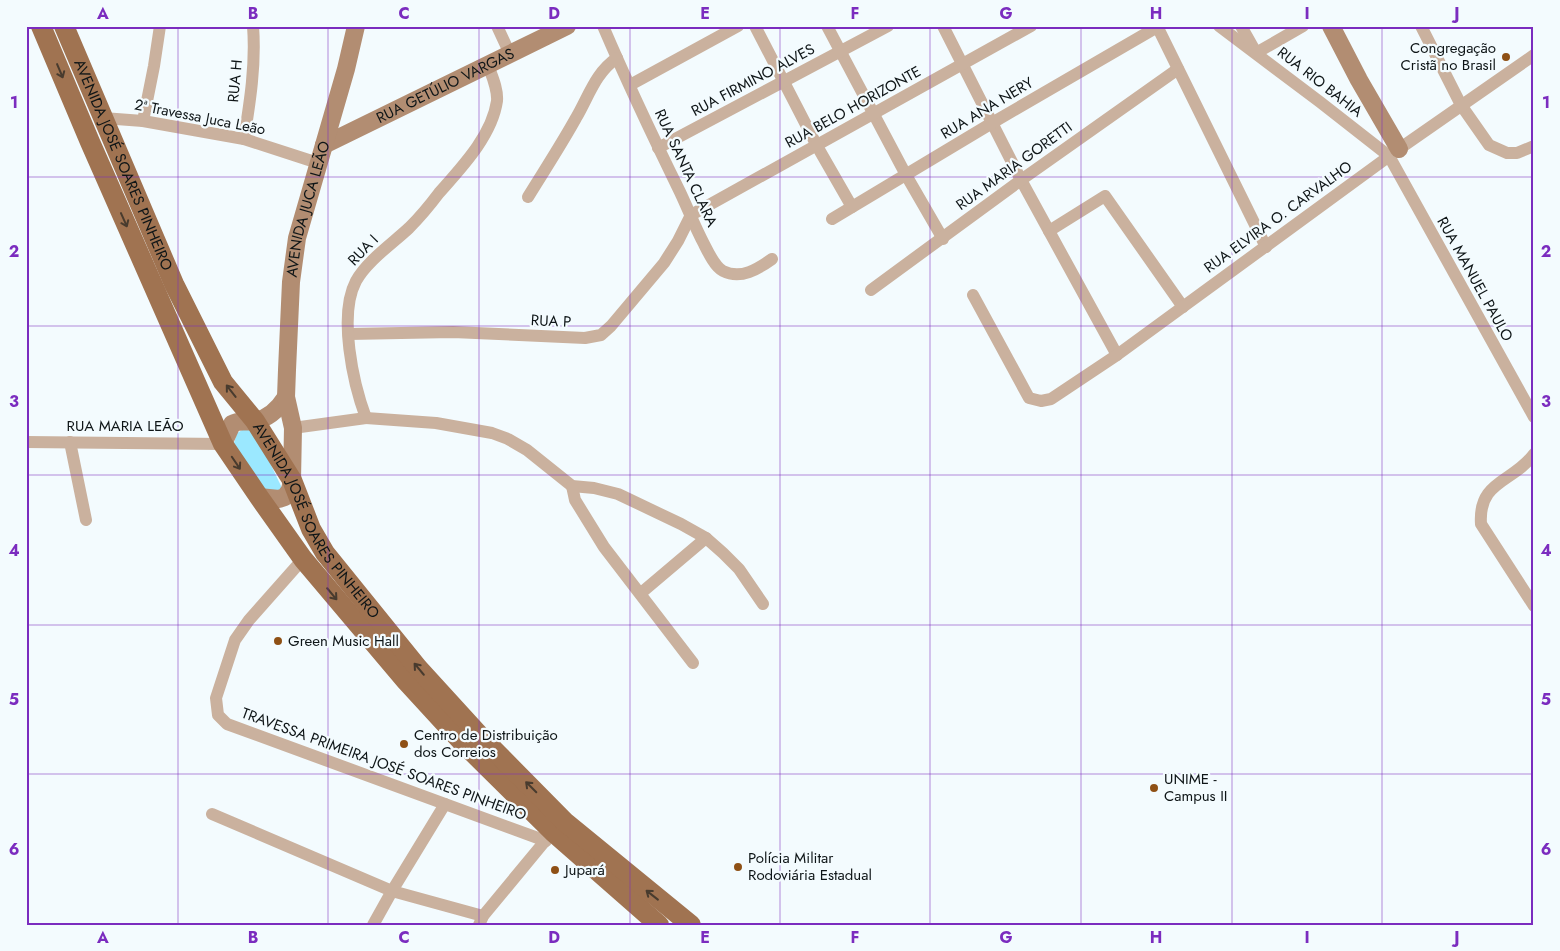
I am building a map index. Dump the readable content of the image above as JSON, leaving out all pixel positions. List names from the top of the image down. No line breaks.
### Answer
{"streets":{"main road":["RUA GETÚLIO VARGAS","AVENIDA JOSÉ SOARES PINHEIRO","AVENIDA JUCA LEÃO"],"street":["RUA FIRMINO ALVES","RUA H","RUA RIO BAHIA","RUA BELO HORIZONTE","RUA ANA NERY","2ª Travessa Juca Leão","RUA MARIA GORETTI","RUA SANTA CLARA","RUA ELVIRA O. CARVALHO","RUA I","RUA MANUEL PAULO","RUA P","RUA MARIA LEÃO","TRAVESSA PRIMEIRA JOSÉ SOARES PINHEIRO"]},"crossings":[["RUA FIRMINO ALVES","RUA SANTA CLARA"],["RUA H","2ª Travessa Juca Leão"],["RUA RIO BAHIA","RUA ELVIRA O. CARVALHO"],["RUA RIO BAHIA","RUA MANUEL PAULO"],["RUA GETÚLIO VARGAS","AVENIDA JUCA LEÃO"],["RUA GETÚLIO VARGAS","RUA I"],["RUA BELO HORIZONTE","RUA SANTA CLARA"],["RUA BELO HORIZONTE","RUA P"],["2ª Travessa Juca Leão","AVENIDA JOSÉ SOARES PINHEIRO"],["2ª Travessa Juca Leão","AVENIDA JUCA LEÃO"],["AVENIDA JOSÉ SOARES PINHEIRO","AVENIDA JUCA LEÃO"],["AVENIDA JOSÉ SOARES PINHEIRO","RUA MARIA LEÃO"],["AVENIDA JOSÉ SOARES PINHEIRO","TRAVESSA PRIMEIRA JOSÉ SOARES PINHEIRO"],["RUA SANTA CLARA","RUA P"],["RUA ELVIRA O. CARVALHO","RUA MANUEL PAULO"],["RUA I","RUA P"]],"places":["Congregação Cristã no Brasil","Green Music Hall","Centro de Distribuição dos Correios","UNIME - Campus II","Polícia Militar Rodoviária Estadual","Jupará"],"grid":{"columns":["A","B","C","D","E","F","G","H","I","J"],"rows":["1","2","3","4","5","6"]}}
